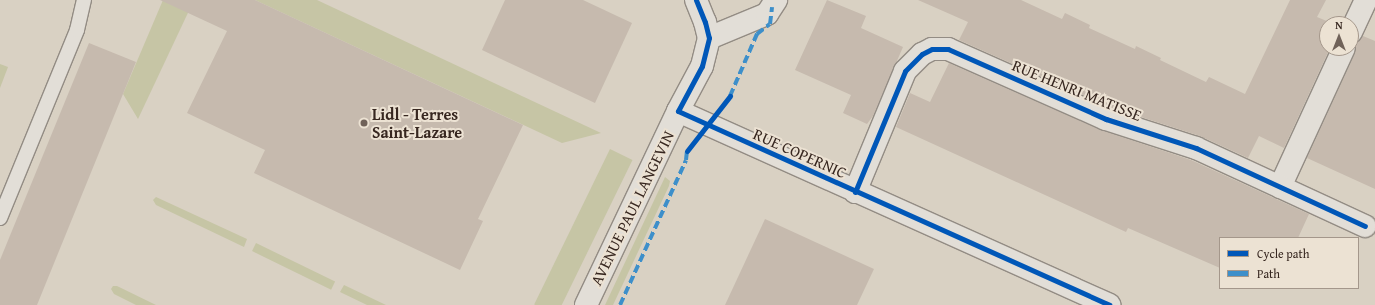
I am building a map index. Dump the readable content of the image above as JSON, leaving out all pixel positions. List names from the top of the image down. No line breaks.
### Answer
{"streets":{"street":["RUE HENRI MATISSE","RUE COPERNIC","AVENUE PAUL LANGEVIN"]},"crossings":[["RUE HENRI MATISSE","RUE COPERNIC"],["RUE COPERNIC","AVENUE PAUL LANGEVIN"]],"places":["Lidl - Terres Saint-Lazare"],"legend":["Cycle path","Path"],"north":"top"}
